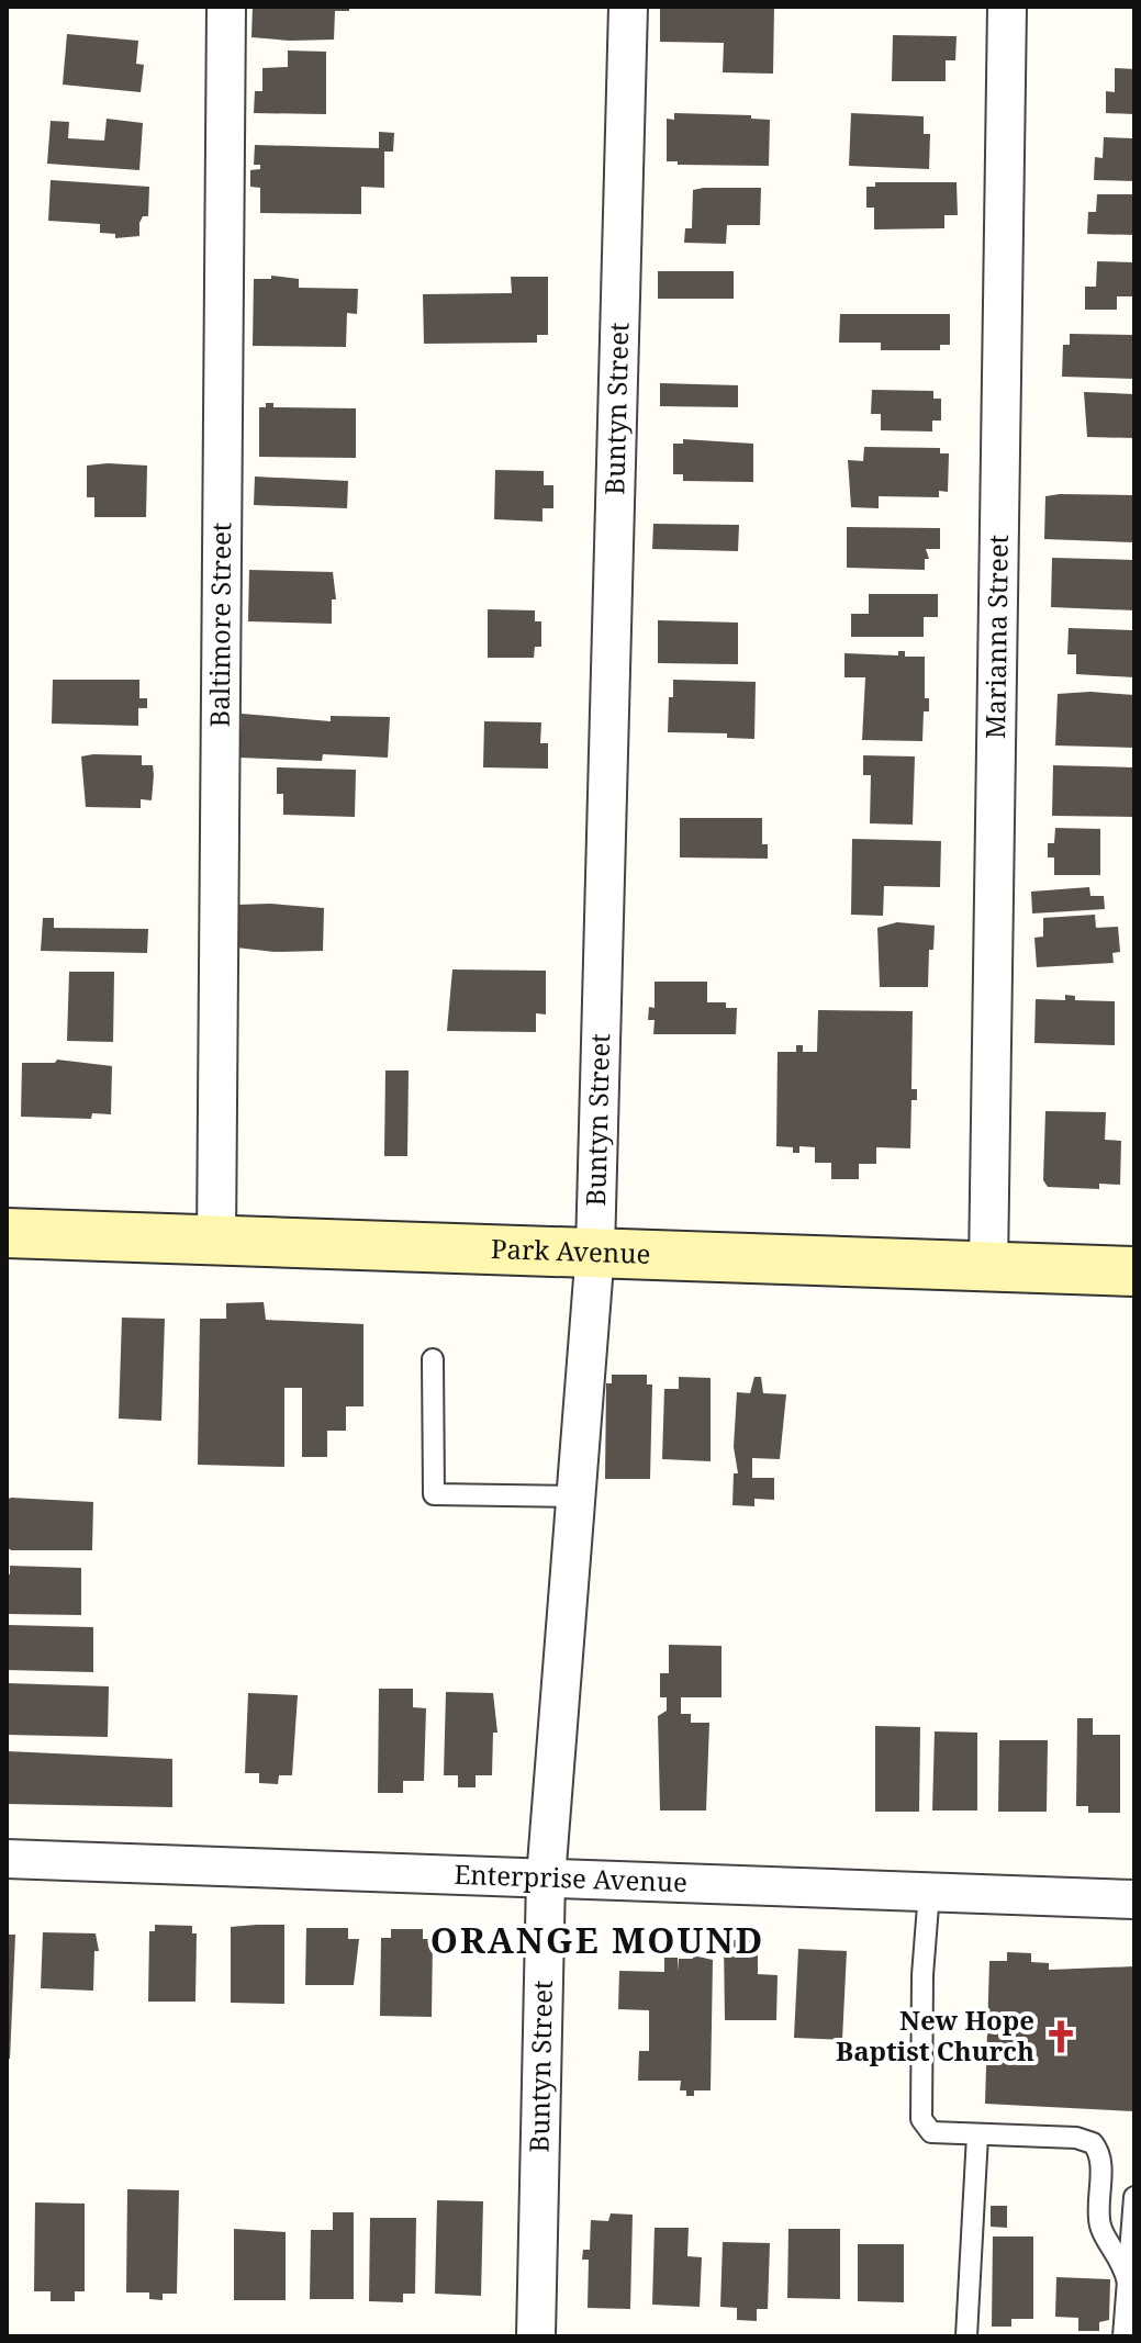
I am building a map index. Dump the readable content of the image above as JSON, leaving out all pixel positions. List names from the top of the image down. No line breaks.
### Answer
{"streets":{"main road":["Park Avenue"],"street":["Buntyn Street","Baltimore Street","Marianna Street","Enterprise Avenue"]},"crossings":[["Buntyn Street","Park Avenue"],["Buntyn Street","Enterprise Avenue"],["Baltimore Street","Park Avenue"],["Marianna Street","Park Avenue"]],"districts":["ORANGE MOUND"],"places":{"church":["New Hope Baptist Church"]}}
